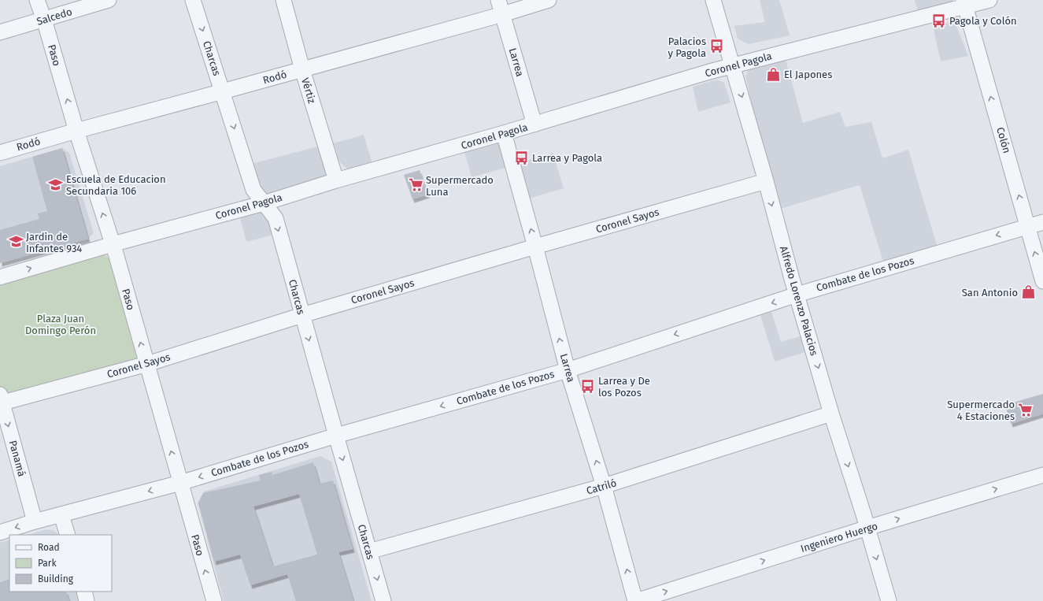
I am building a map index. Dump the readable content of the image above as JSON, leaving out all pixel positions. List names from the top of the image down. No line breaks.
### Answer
{"streets":{"street":["Salcedo","Paso","Charcas","Larrea","Coronel Pagola","Rodó","Vértiz","Colón","Coronel Sayos","Combate de los Pozos","Alfredo Lorenzo Palacios","Panamá","Catriló","Ingeniero Huergo"]},"crossings":[["Salcedo","Paso"],["Paso","Coronel Pagola"],["Paso","Rodó"],["Paso","Coronel Sayos"],["Paso","Combate de los Pozos"],["Charcas","Coronel Pagola"],["Charcas","Rodó"],["Charcas","Coronel Sayos"],["Charcas","Combate de los Pozos"],["Charcas","Catriló"],["Larrea","Coronel Pagola"],["Larrea","Rodó"],["Larrea","Coronel Sayos"],["Larrea","Combate de los Pozos"],["Larrea","Catriló"],["Larrea","Ingeniero Huergo"],["Coronel Pagola","Vértiz"],["Coronel Pagola","Colón"],["Coronel Pagola","Alfredo Lorenzo Palacios"],["Rodó","Vértiz"],["Colón","Combate de los Pozos"],["Coronel Sayos","Alfredo Lorenzo Palacios"],["Coronel Sayos","Panamá"],["Combate de los Pozos","Alfredo Lorenzo Palacios"],["Combate de los Pozos","Panamá"],["Alfredo Lorenzo Palacios","Catriló"],["Alfredo Lorenzo Palacios","Ingeniero Huergo"]],"one_way":["Paso","Charcas","Larrea","Colón","Combate de los Pozos","Alfredo Lorenzo Palacios","Panamá","Ingeniero Huergo"],"parks":["Plaza Juan Domingo Perón"],"places":{"bus stop":["Pagola y Colón","Palacios y Pagola","Larrea y Pagola","Larrea y De los Pozos"],"shop":["El Japones","San Antonio"],"school or university":["Escuela de Educacion Secundaria 106","Jardin de Infantes 934"],"supermarket":["Supermercado Luna","Supermercado 4 Estaciones"]},"legend":["Road","Park","Building"]}
